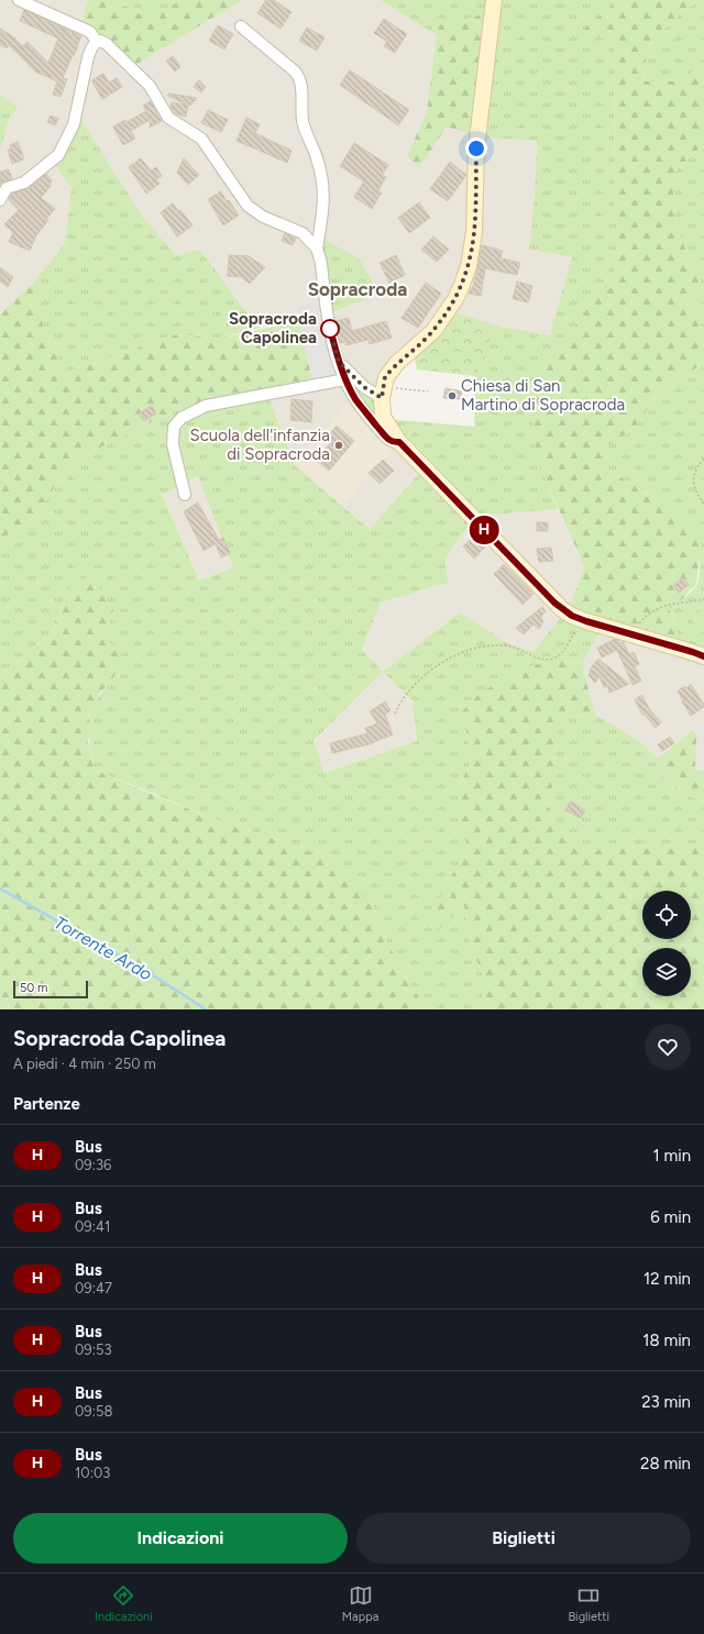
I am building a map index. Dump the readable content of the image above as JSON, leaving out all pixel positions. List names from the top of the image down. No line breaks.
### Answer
{"districts":["Sopracroda"],"water":["Torrente Ardo"],"places":["Sopracroda Capolinea","Chiesa di San Martino di Sopracroda","Scuola dell'infanzia di Sopracroda"],"lines":["bus line H"],"scale_bar":"50 m","page":{"on_map":"H","scale":"50 m","heading":[["Sopracroda Capolinea","A piedi · 4 min · 250 m"],"Partenze"],"list":[{"mark":"H","name":"Bus","note":"09:36","value":"1 min"},{"mark":"H","name":"Bus","note":"09:41","value":"6 min"},{"mark":"H","name":"Bus","note":"09:47","value":"12 min"},{"mark":"H","name":"Bus","note":"09:53","value":"18 min"},{"mark":"H","name":"Bus","note":"09:58","value":"23 min"},{"mark":"H","name":"Bus","note":"10:03","value":"28 min"}],"buttons":["Indicazioni","Biglietti"],"tabs":["Indicazioni","Mappa","Biglietti"]}}
